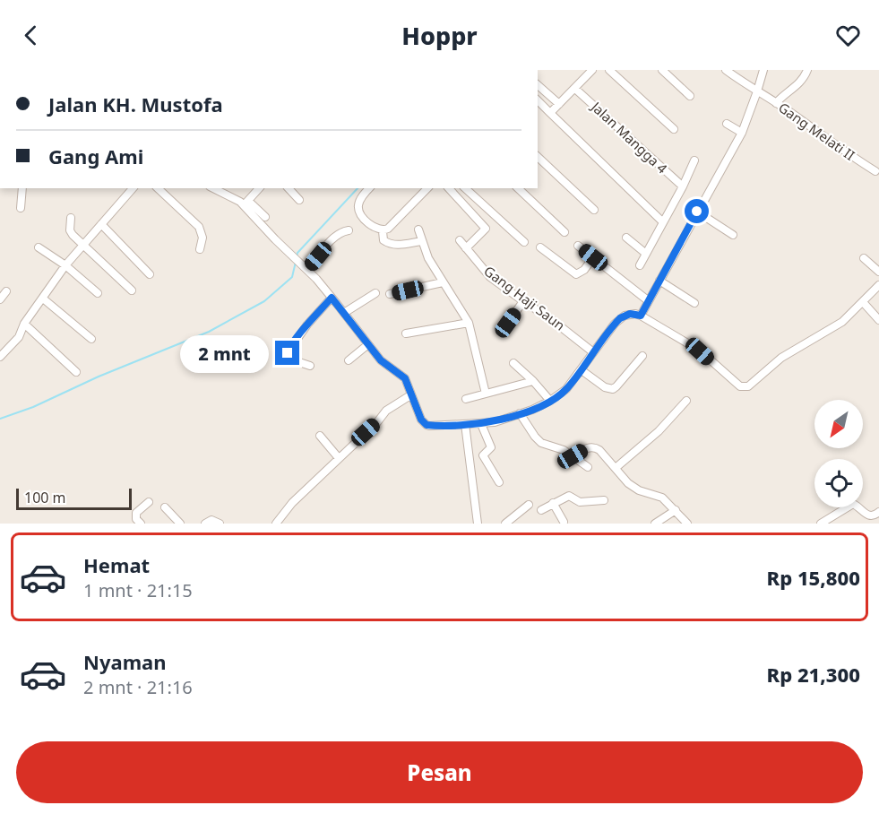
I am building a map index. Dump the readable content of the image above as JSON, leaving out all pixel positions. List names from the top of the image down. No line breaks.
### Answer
{"streets":{"street":["Gang Melati II","Jalan Mangga 4","Gang Haji Saun"]},"scale_bar":"100 m","north":"bottom left","page":{"header":"Hoppr","banner":["Jalan KH. Mustofa","Gang Ami"],"bubble":"2 mnt","scale":"100 m","list":[{"name":"Hemat","note":"1 mnt · 21:15","value":"Rp 15,800"},{"name":"Nyaman","note":"2 mnt · 21:16","value":"Rp 21,300"}],"buttons":"Pesan"}}
